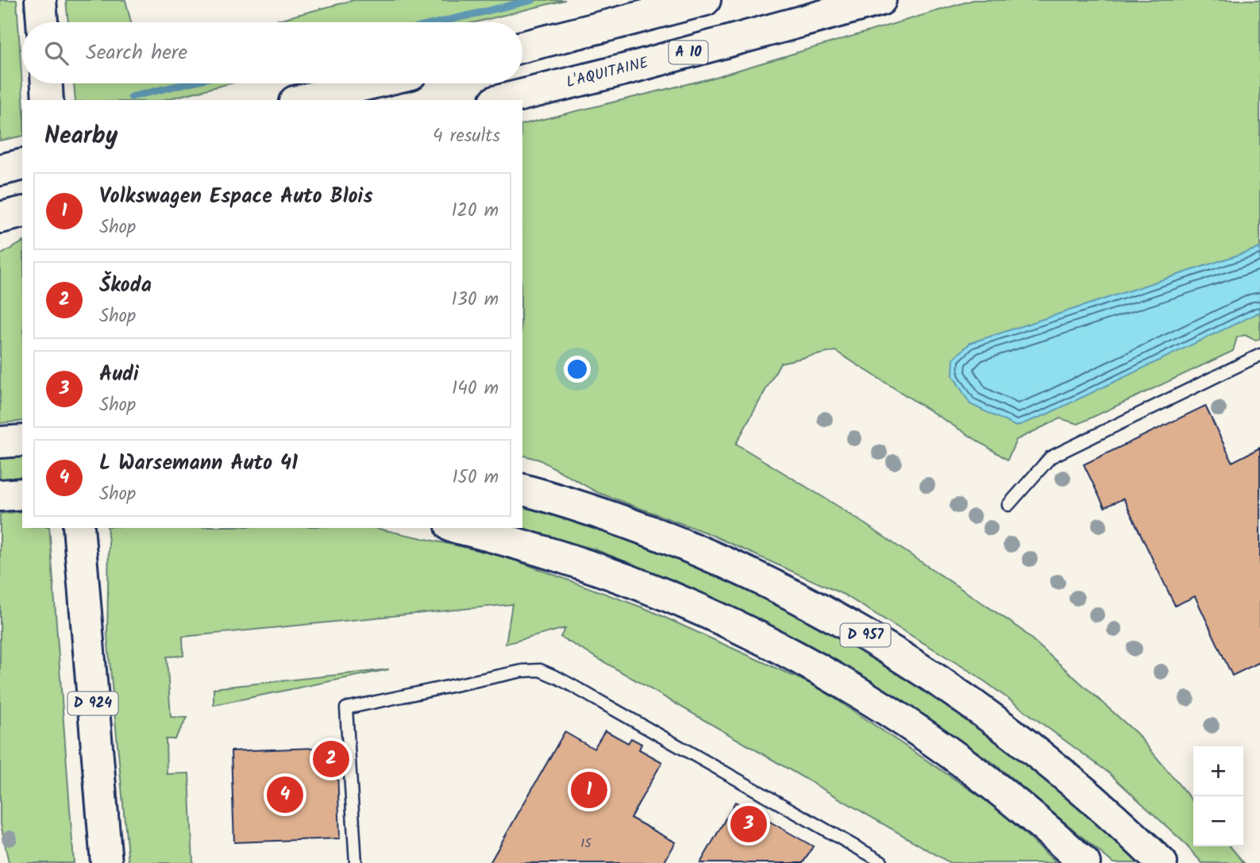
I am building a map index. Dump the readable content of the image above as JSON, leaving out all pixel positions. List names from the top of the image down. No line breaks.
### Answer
{"streets":{"main road":["A 10","L'AQUITAINE","D 957","D 924"]},"house_numbers":["15"],"page":{"search":"Search here","heading":["Nearby","4 results"],"list":[{"mark":"1","name":"Volkswagen Espace Auto Blois","note":"Shop","value":"120 m"},{"mark":"2","name":"Škoda","note":"Shop","value":"130 m"},{"mark":"3","name":"Audi","note":"Shop","value":"140 m"},{"mark":"4","name":"L Warsemann Auto 41","note":"Shop","value":"150 m"}],"pins":["2","1","4","3"],"map_buttons":["+","−"]}}
